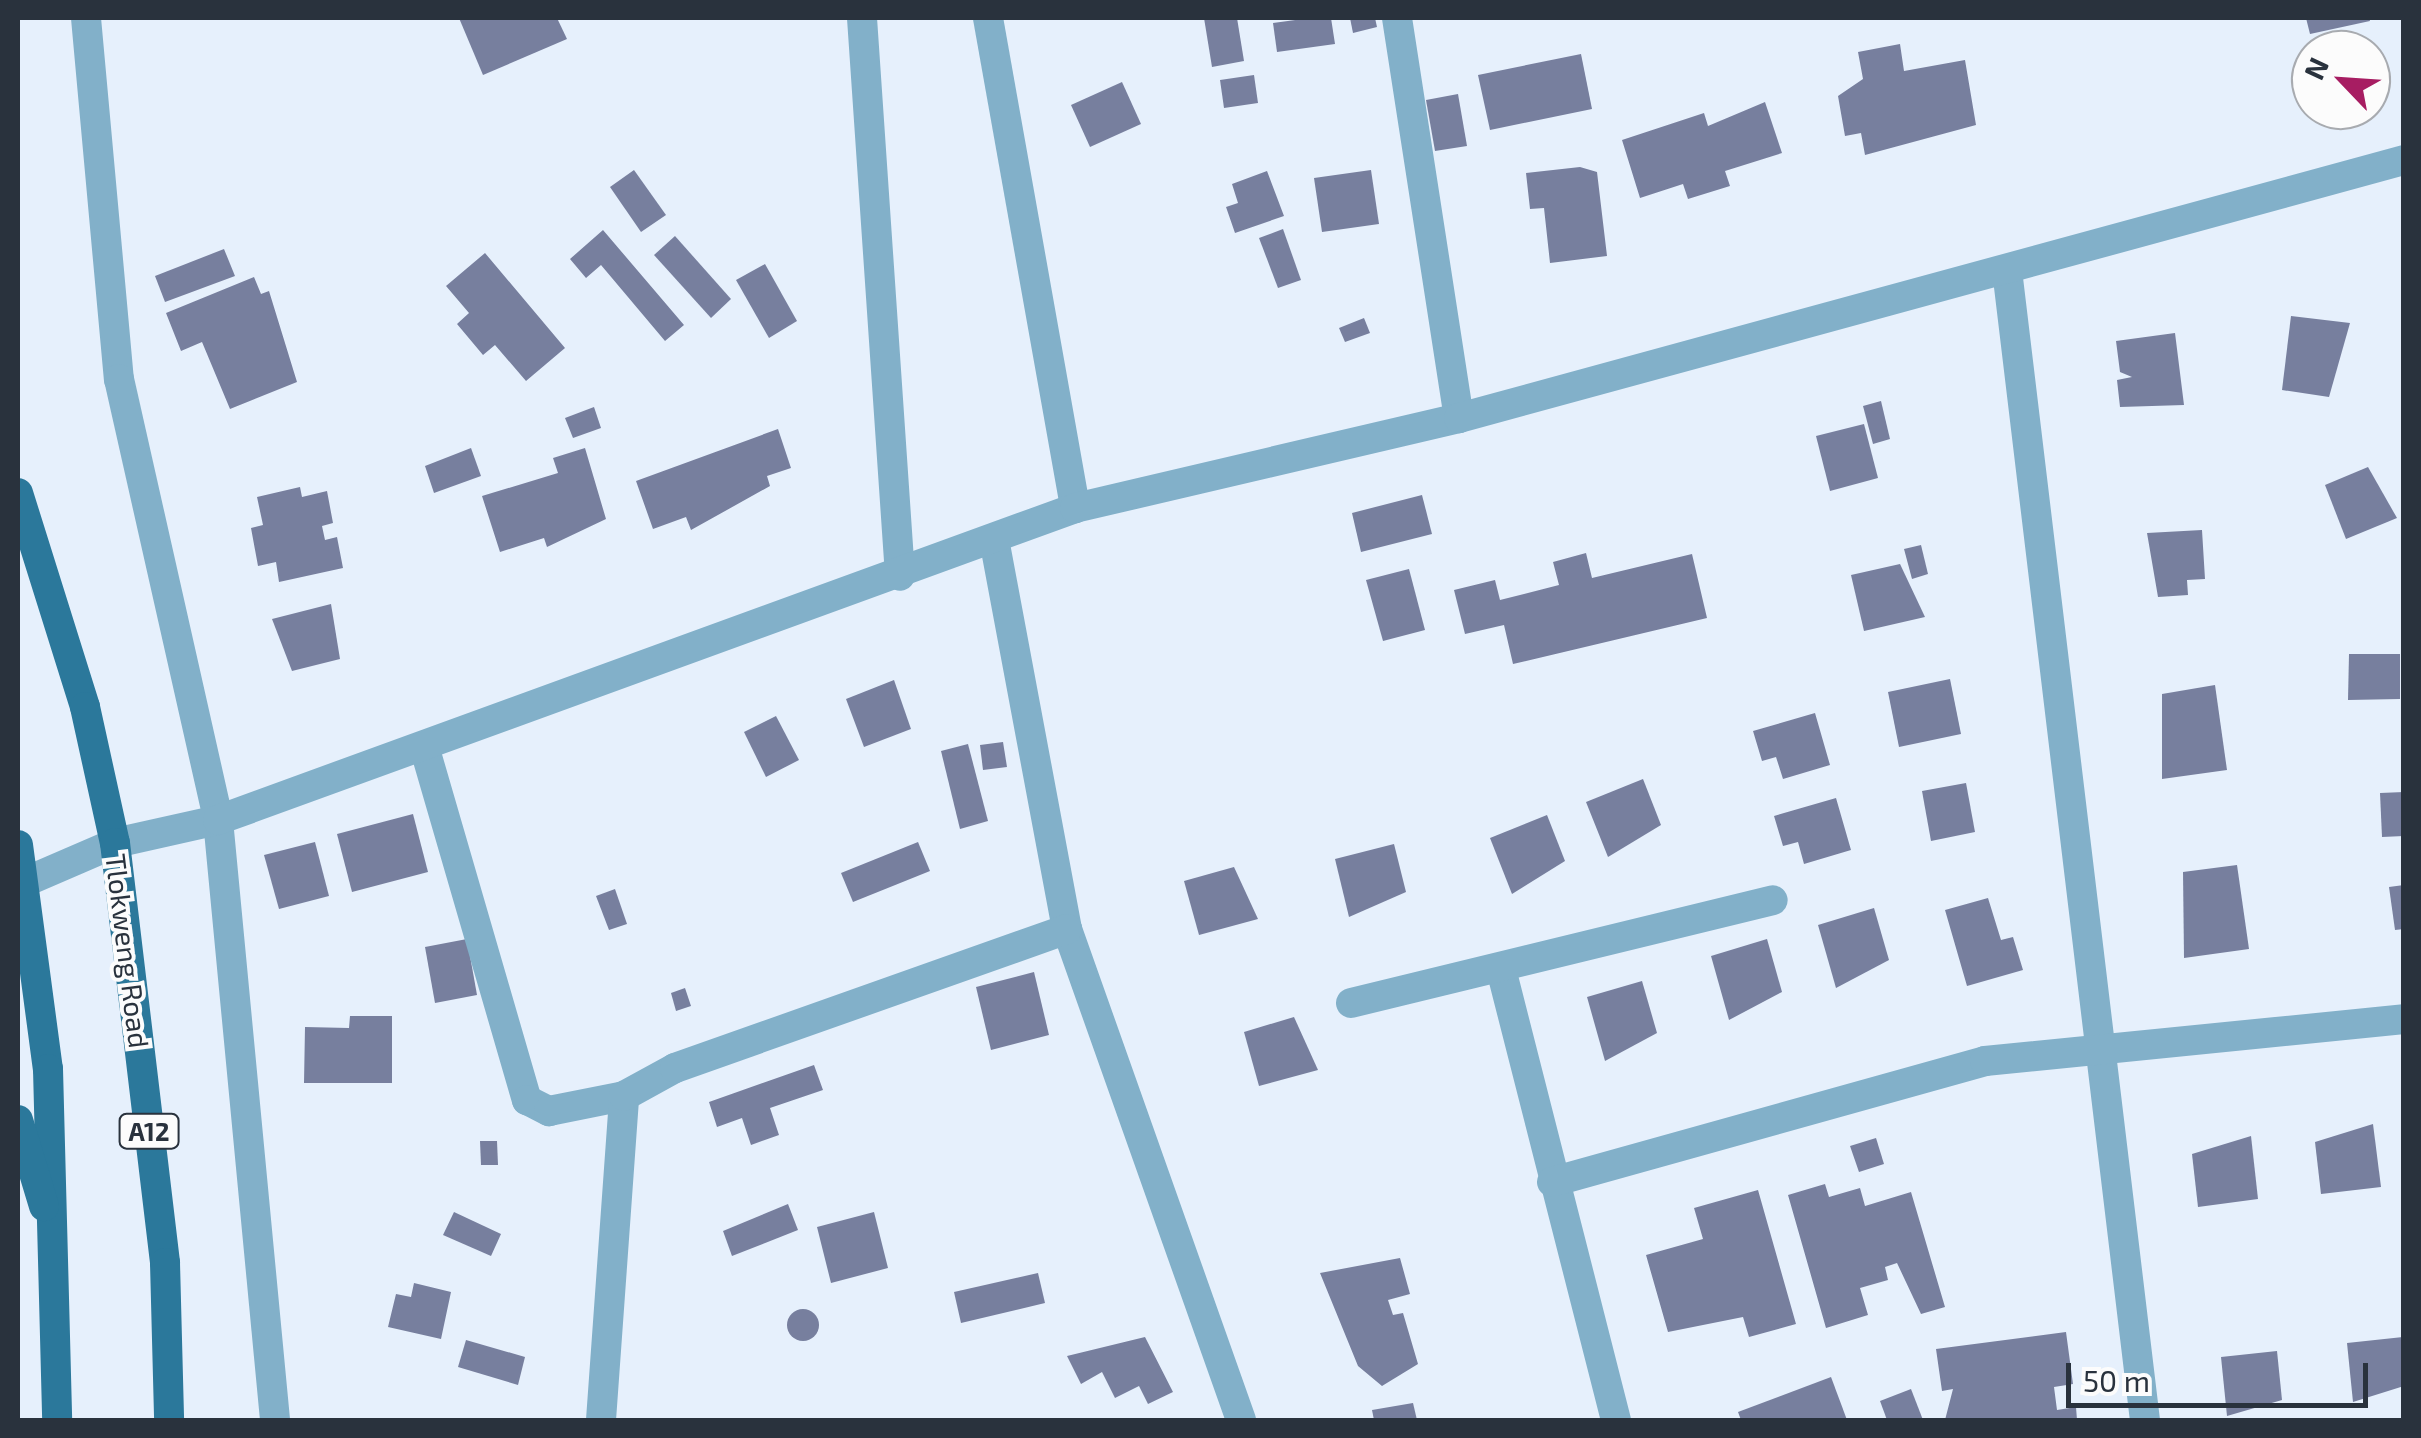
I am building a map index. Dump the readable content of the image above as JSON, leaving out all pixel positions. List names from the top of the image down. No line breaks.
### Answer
{"streets":{"main road":["Tlokweng Road","A12"]},"scale_bar":"50 m","north":"top left"}
